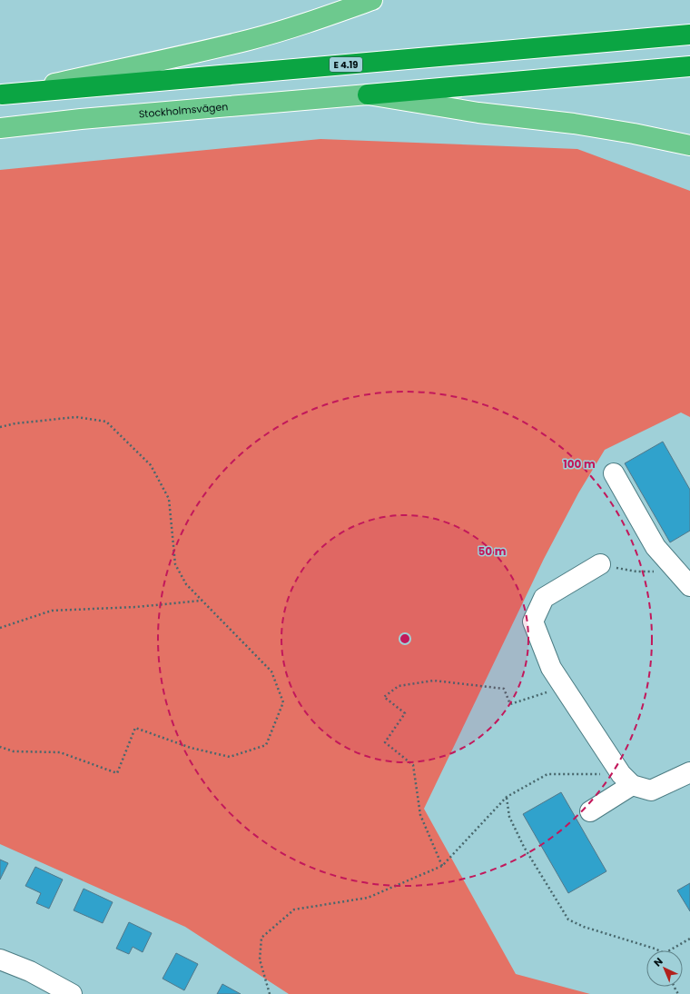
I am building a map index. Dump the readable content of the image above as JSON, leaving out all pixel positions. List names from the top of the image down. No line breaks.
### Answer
{"streets":{"highway":["E 4.19"],"main road":["Stockholmsvägen"]},"north":"top left","rings":["100 m","50 m"]}
